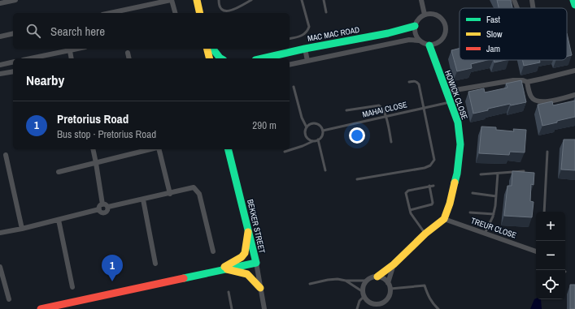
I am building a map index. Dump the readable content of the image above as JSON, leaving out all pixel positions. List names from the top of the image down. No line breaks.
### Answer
{"streets":{"main road":["MAC MAC ROAD","HOWICK CLOSE","BEKKER STREET"],"street":["TREUR CLOSE"],"lane":["MAHAI CLOSE"]},"crossings":[["MAC MAC ROAD","HOWICK CLOSE"],["HOWICK CLOSE","MAHAI CLOSE"],["HOWICK CLOSE","TREUR CLOSE"]],"legend":["Fast","Slow","Jam"],"page":{"search":"Search here","heading":"Nearby","list":[{"mark":"1","name":"Pretorius Road","note":"Bus stop · Pretorius Road","value":"290 m"}],"map_buttons":["+","−"],"pins":"1"}}
